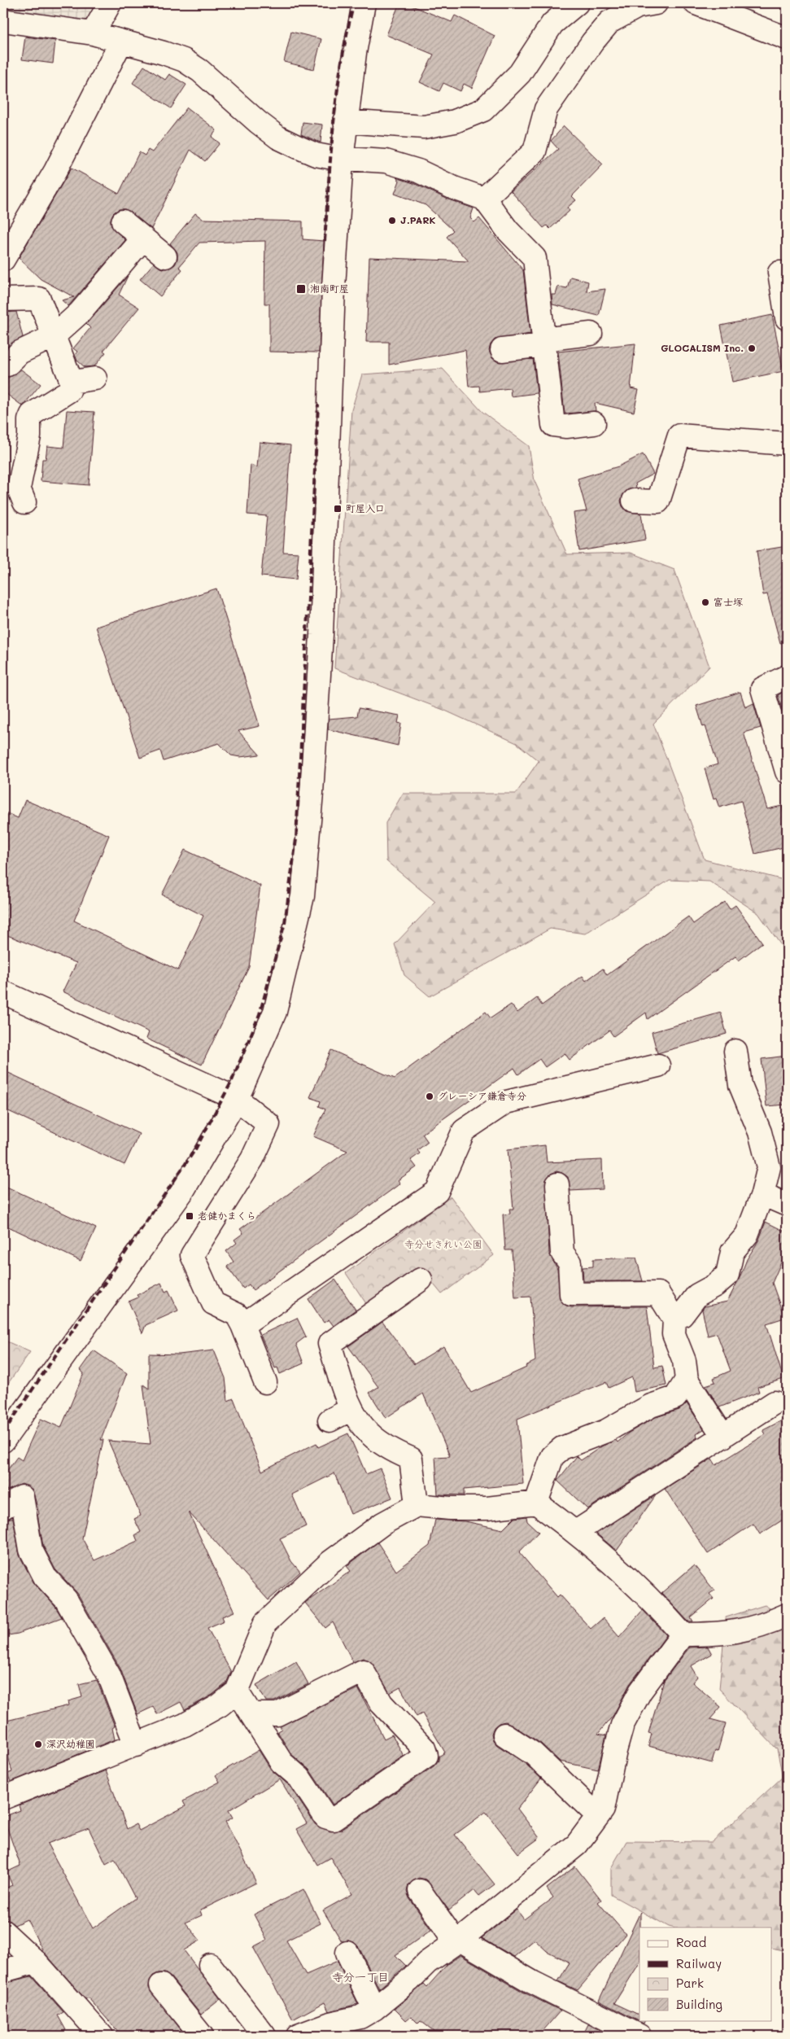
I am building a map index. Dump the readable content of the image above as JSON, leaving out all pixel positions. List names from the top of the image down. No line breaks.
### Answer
{"districts":["寺分一丁目"],"parks":["寺分せきれい公園"],"places":{"other":["J.PARK","GLOCALISM Inc.","富士塚","グレーシア鎌倉寺分","深沢幼稚園"],"transit":["湘南町屋","町屋入口","老健かまくら"]},"legend":["Road","Railway","Park","Building"]}
